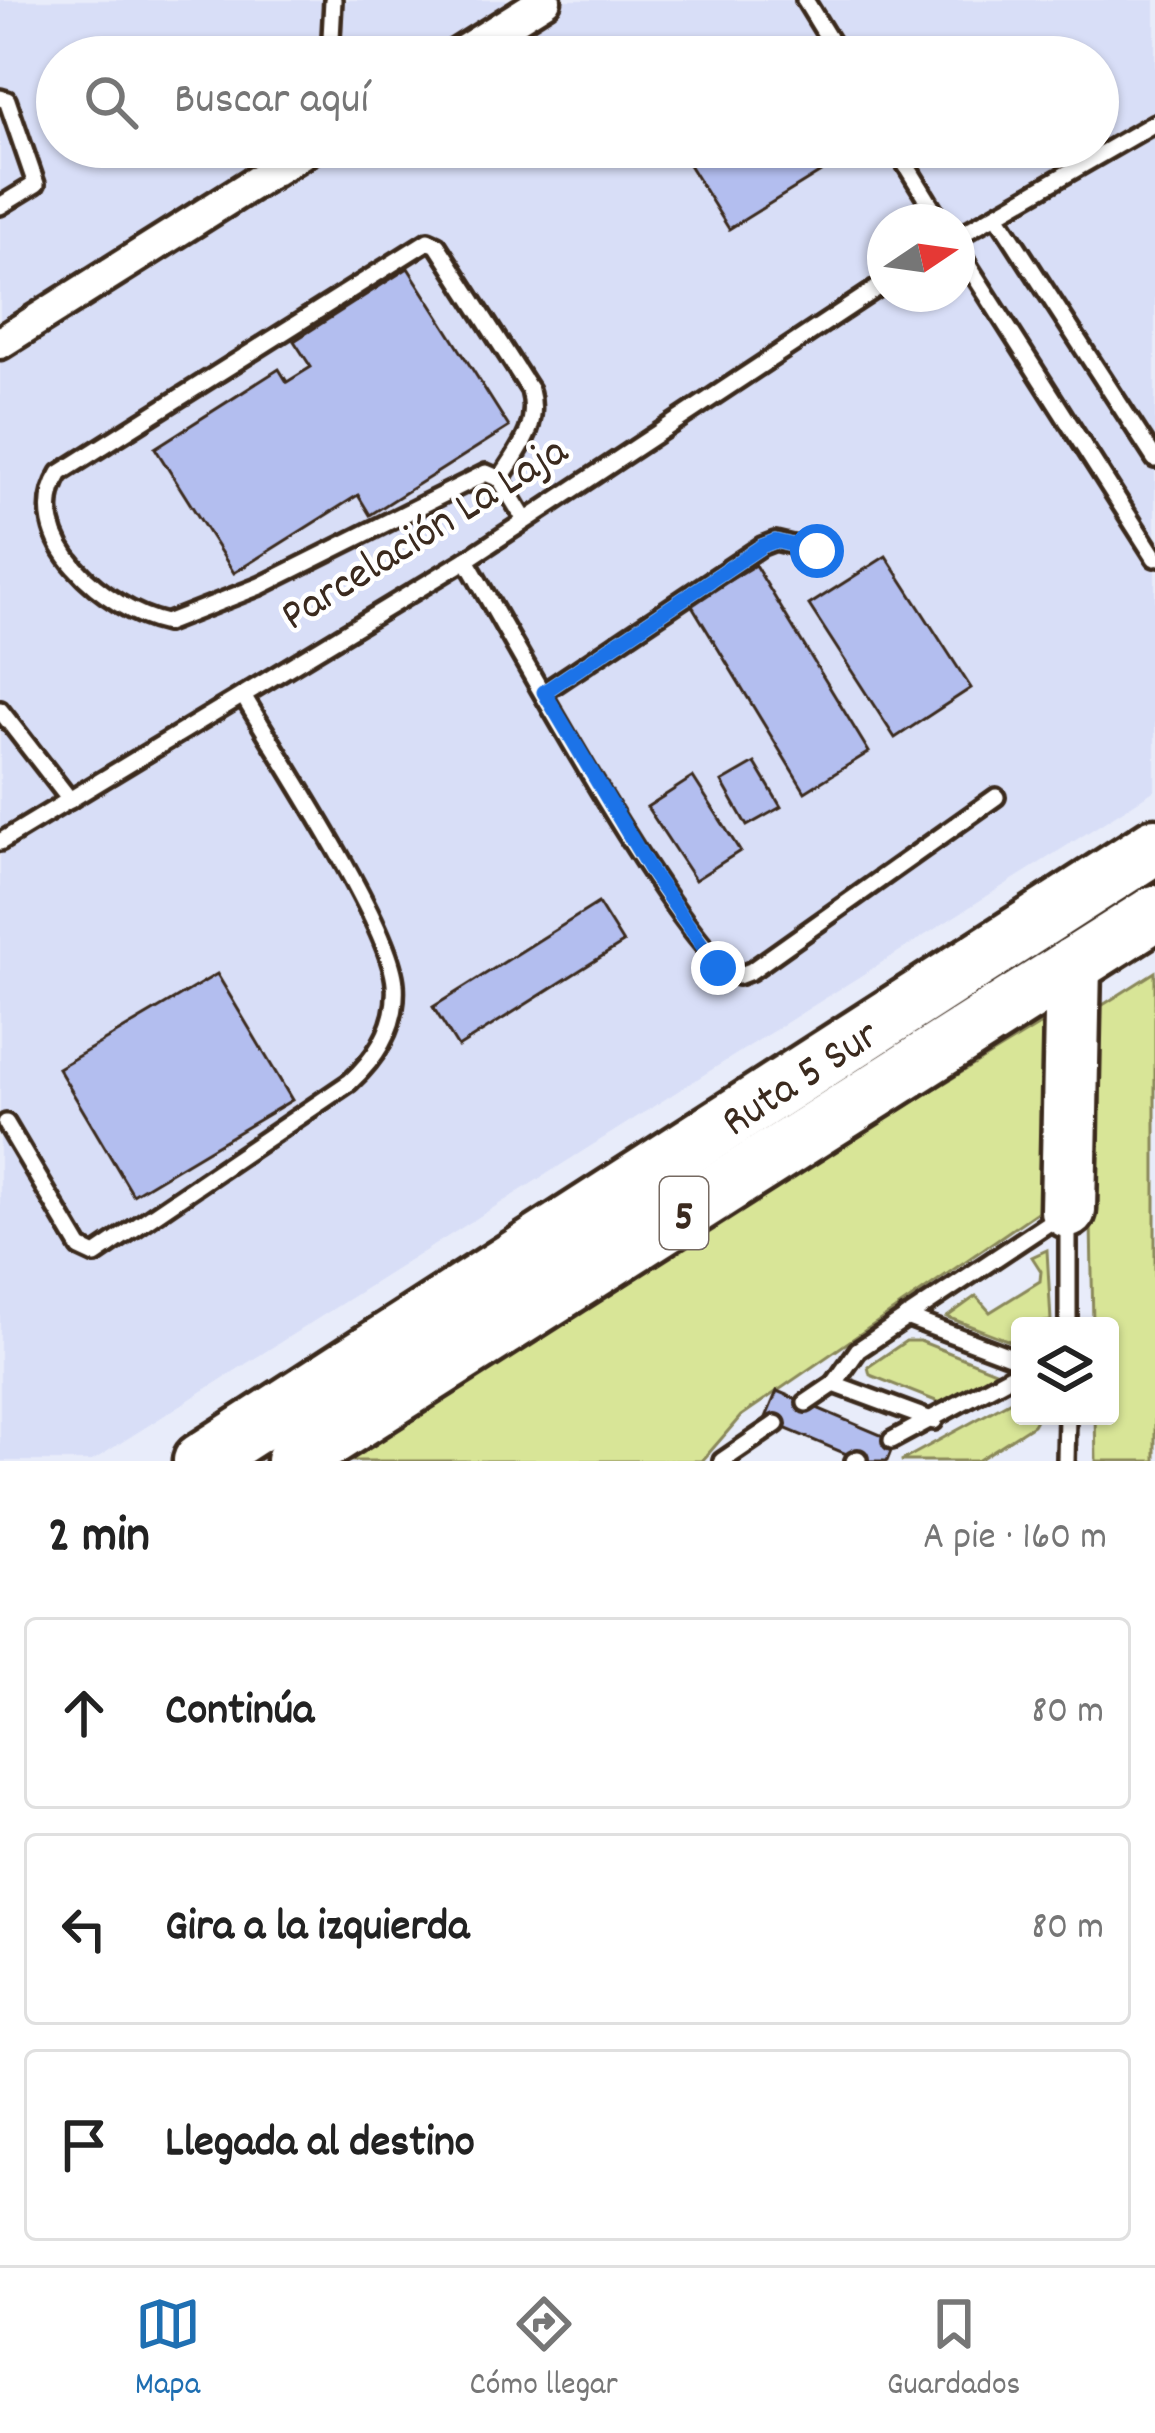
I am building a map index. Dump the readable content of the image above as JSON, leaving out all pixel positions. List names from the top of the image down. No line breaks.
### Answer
{"streets":{"highway":["Ruta 5 Sur","5"],"lane":["Parcelación La Laja"]},"north":"right","page":{"search":"Buscar aquí","heading":["2 min","A pie · 160 m"],"list":[["Continúa","80 m"],["Gira a la izquierda","80 m"],"Llegada al destino"],"nav":["Mapa","Cómo llegar","Guardados"]}}
